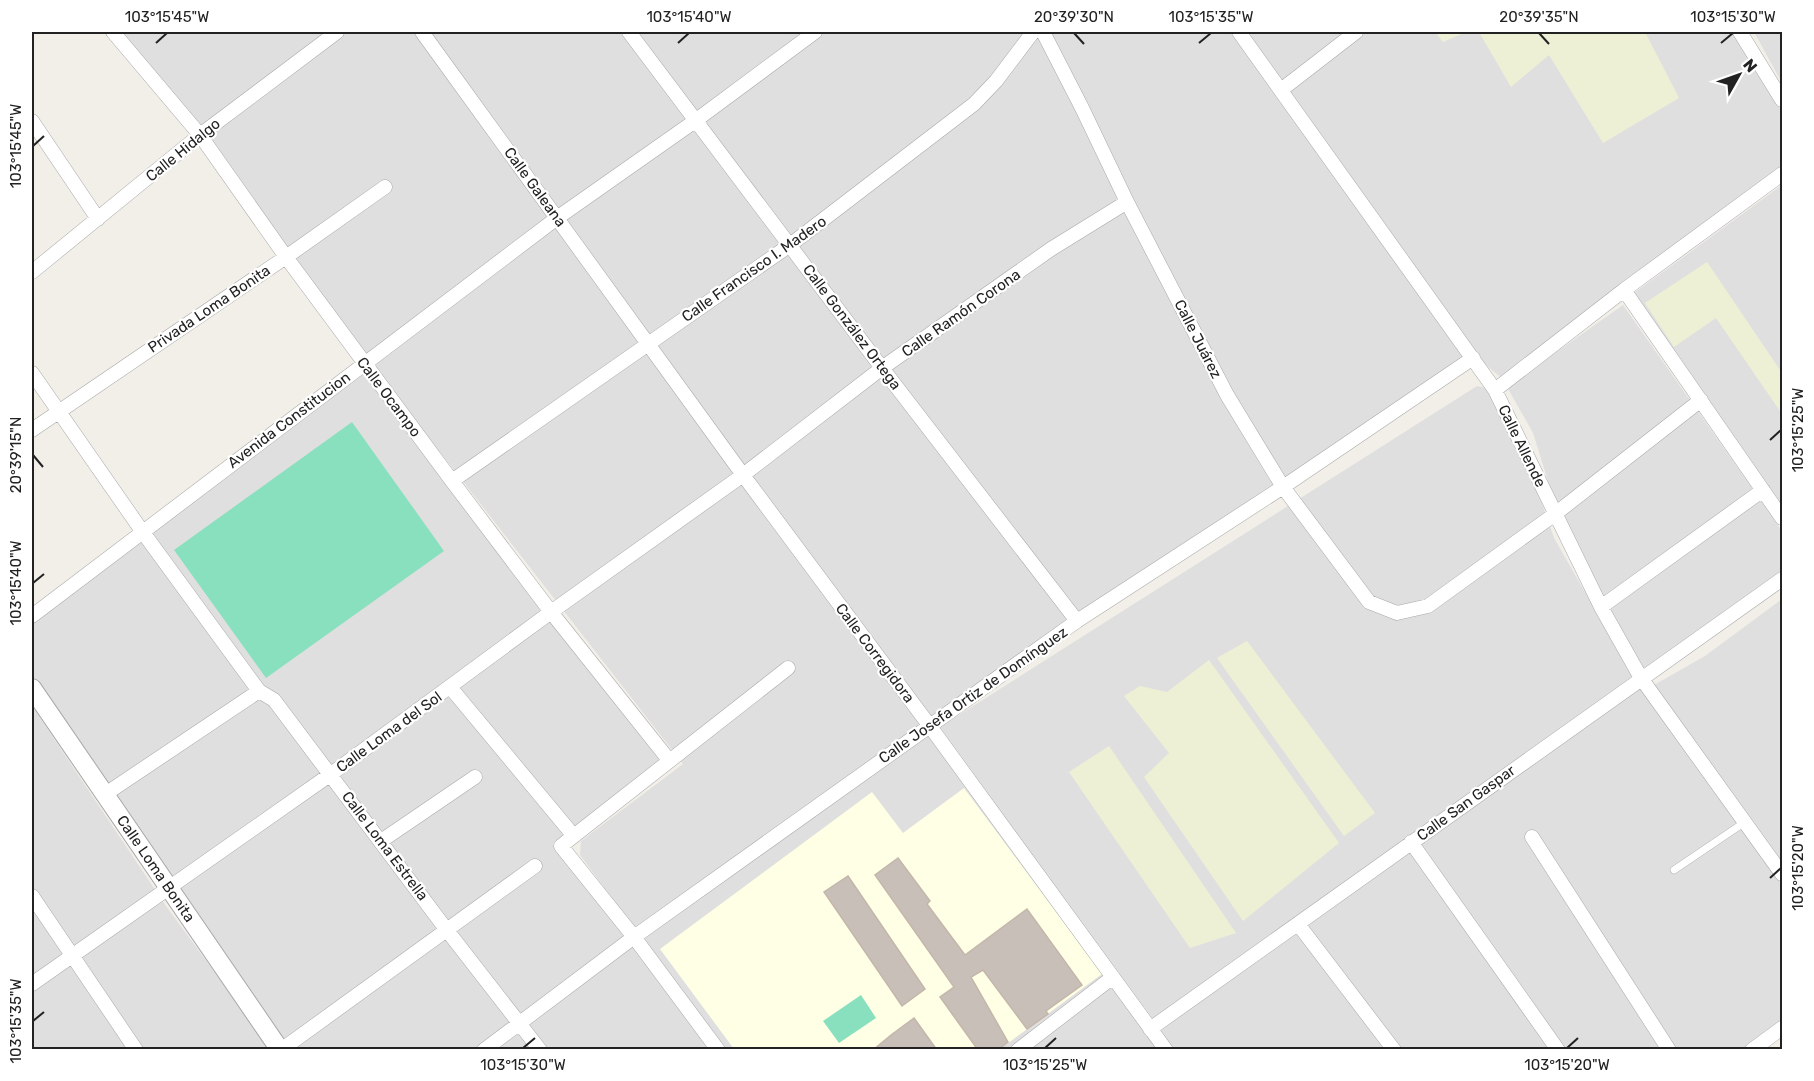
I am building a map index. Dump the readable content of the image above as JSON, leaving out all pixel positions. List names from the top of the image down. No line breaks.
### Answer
{"streets":{"street":["Calle Hidalgo","Calle Galeana","Calle Francisco I. Madero","Privada Loma Bonita","Calle Ramón Corona","Calle González Ortega","Calle Juárez","Calle Ocampo","Avenida Constitucion","Calle Allende","Calle Corregidora","Calle Josefa Ortiz de Domínguez","Calle Loma del Sol","Calle San Gaspar","Calle Loma Estrella","Calle Loma Bonita"]},"crossings":[["Calle Hidalgo","Calle Ocampo"],["Calle Galeana","Calle Francisco I. Madero"],["Calle Galeana","Avenida Constitucion"],["Calle Galeana","Calle Corregidora"],["Calle Francisco I. Madero","Calle González Ortega"],["Calle Francisco I. Madero","Calle Ocampo"],["Calle Francisco I. Madero","Calle Corregidora"],["Privada Loma Bonita","Calle Ocampo"],["Privada Loma Bonita","Calle Loma Estrella"],["Calle Ramón Corona","Calle González Ortega"],["Calle Ramón Corona","Calle Juárez"],["Calle Ramón Corona","Calle Corregidora"],["Calle Ramón Corona","Calle Loma del Sol"],["Calle González Ortega","Avenida Constitucion"],["Calle González Ortega","Calle Josefa Ortiz de Domínguez"],["Calle Juárez","Calle Allende"],["Calle Juárez","Calle Josefa Ortiz de Domínguez"],["Calle Ocampo","Avenida Constitucion"],["Calle Ocampo","Calle Loma del Sol"],["Avenida Constitucion","Calle Loma Estrella"],["Calle Allende","Calle Josefa Ortiz de Domínguez"],["Calle Allende","Calle San Gaspar"],["Calle Corregidora","Calle Josefa Ortiz de Domínguez"],["Calle Corregidora","Calle Loma del Sol"],["Calle Corregidora","Calle San Gaspar"],["Calle Josefa Ortiz de Domínguez","Calle Loma Estrella"],["Calle Loma del Sol","Calle Loma Estrella"],["Calle Loma del Sol","Calle Loma Bonita"]],"north":"top right","coordinates":["103°15'45\"W","103°15'40\"W","20°39'30\"N","103°15'35\"W","20°39'35\"N","103°15'30\"W","103°15'25\"W","20°39'15\"N","103°15'20\"W"]}
